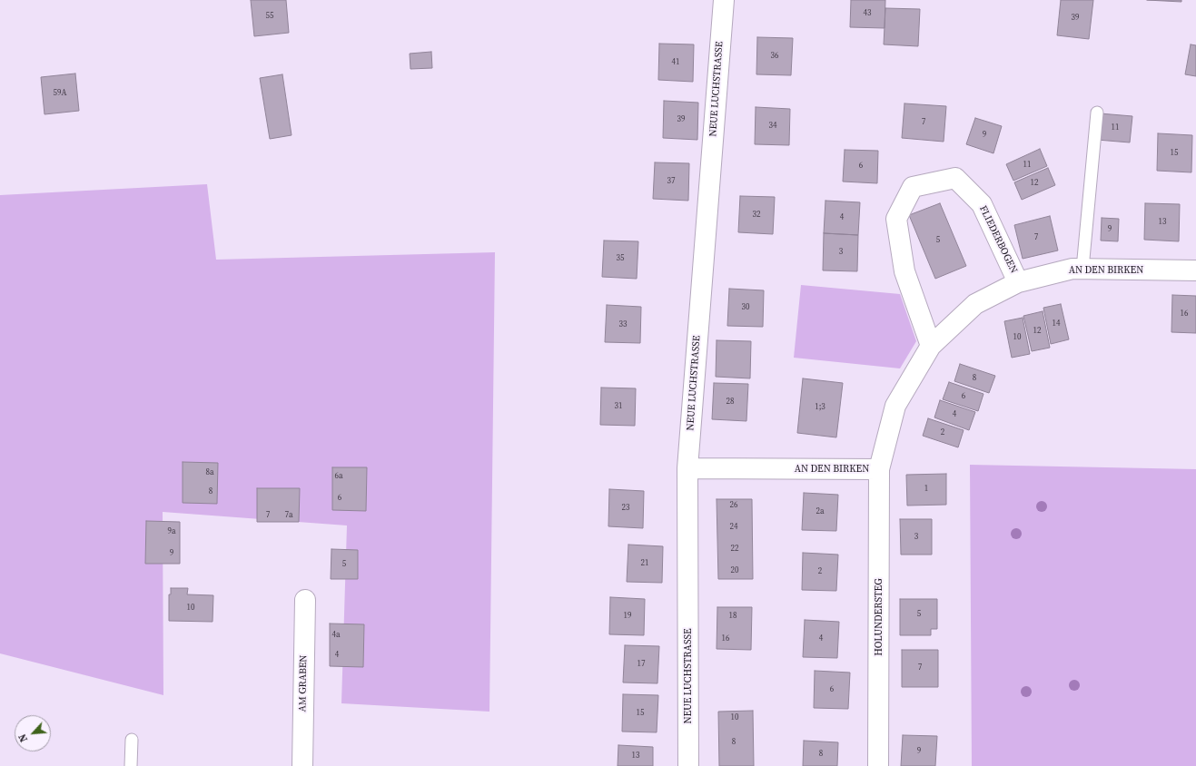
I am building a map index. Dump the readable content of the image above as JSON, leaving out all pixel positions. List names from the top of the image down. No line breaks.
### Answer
{"streets":{"street":["NEUE LUCHSTRASSE","FLIEDERBOGEN","AN DEN BIRKEN","HOLUNDERSTEG","AM GRABEN"]},"crossings":[["NEUE LUCHSTRASSE","AN DEN BIRKEN"],["FLIEDERBOGEN","AN DEN BIRKEN"],["AN DEN BIRKEN","HOLUNDERSTEG"]],"house_numbers":["43","55","39","36","41","59A","39","7","34","11","9","15","11","6","37","12","32","4","13","9","7","5","3","35","30","16","14","33","12","10","8","6","28","31","1;3","4","2","8a","6a","1","8","6","26","23","2a","7","7a","24","9a","3","22","9","21","5","20","2","10","5","19","18","4a","16","4","4","17","7","6","15","10","8","9","8","13"],"north":"bottom left"}
